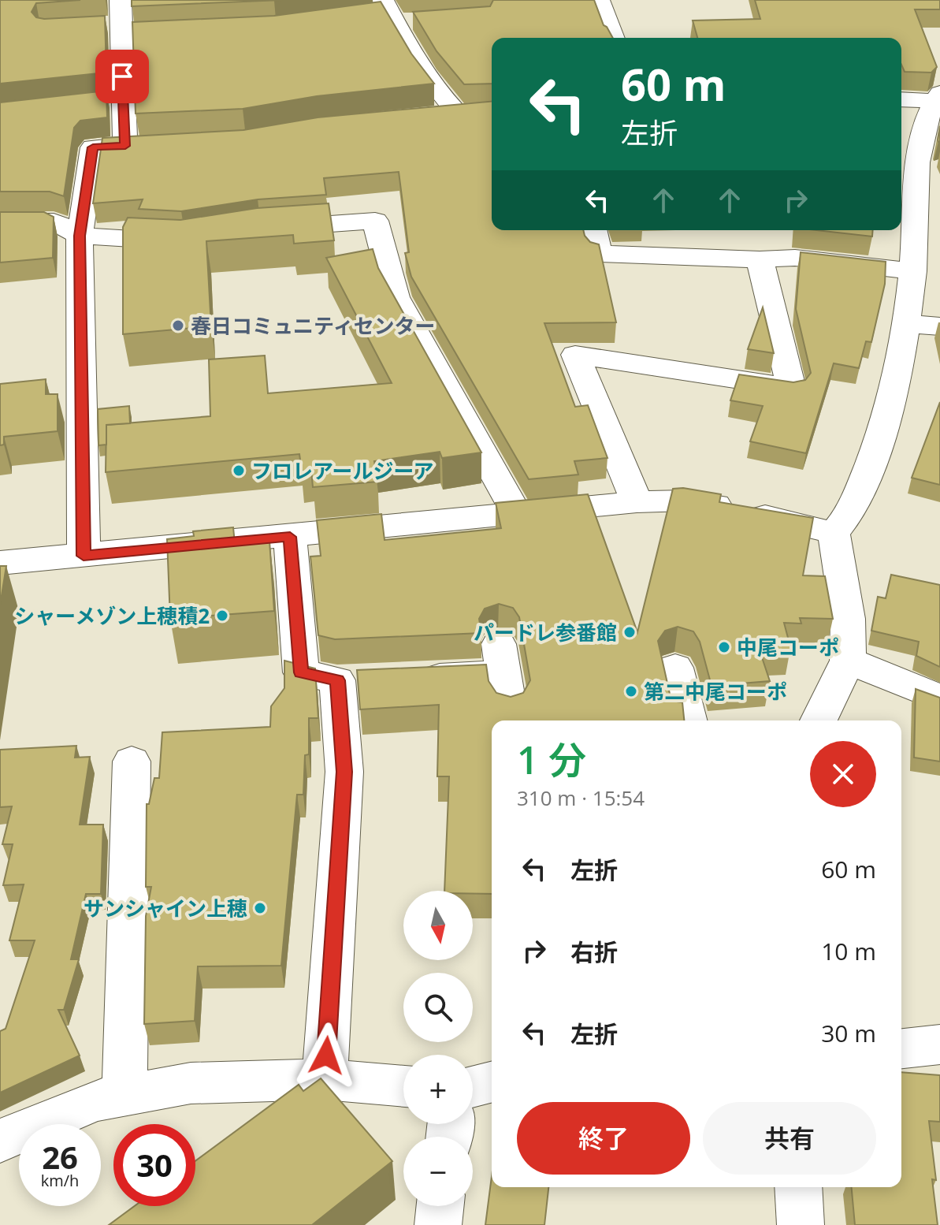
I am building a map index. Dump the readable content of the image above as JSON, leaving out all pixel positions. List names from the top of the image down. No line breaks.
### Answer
{"places":["春日コミュニティセンター","フロレアールジーア","シャーメゾン上穂積2","パードレ参番館","中尾コーポ","第二中尾コーポ","サンシャイン上穂"],"north":"bottom","page":{"turn":["60 m","左折"],"heading":["1 分","310 m · 15:54"],"list":[{"name":"左折","value":"60 m"},{"name":"右折","value":"10 m"},{"name":"左折","value":"30 m"}],"map_buttons":["+","−"],"buttons":["終了","共有"],"speed":"26 km/h","limit":"30"}}
